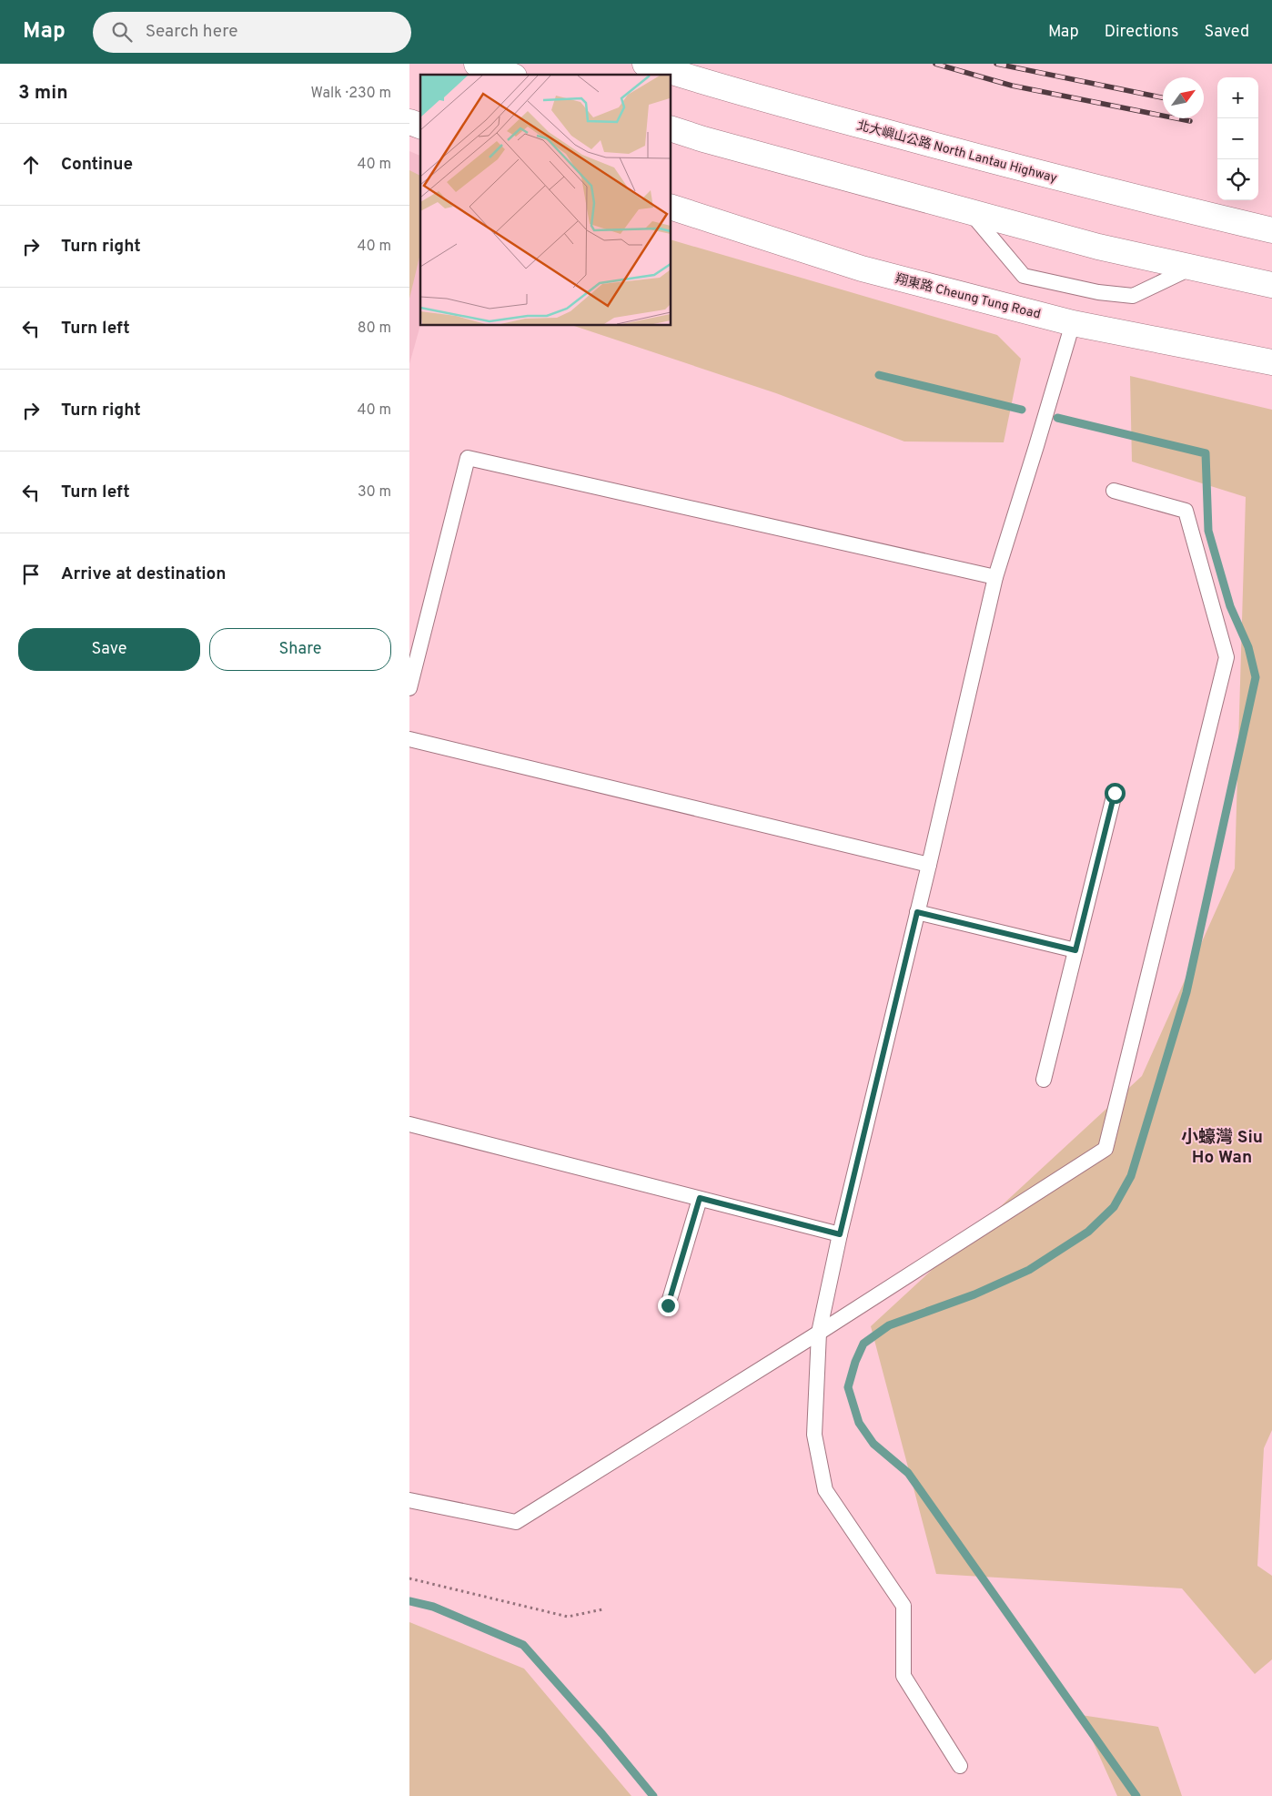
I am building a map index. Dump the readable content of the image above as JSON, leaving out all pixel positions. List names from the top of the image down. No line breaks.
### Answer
{"streets":{"main road":["北大嶼山公路 North Lantau Highway","翔東路 Cheung Tung Road"]},"districts":["小蠔灣 Siu Ho Wan"],"north":"top right","page":{"header":"Map","search":"Search here","nav":["Map","Directions","Saved"],"heading":["3 min","Walk · 230 m"],"map_buttons":["+","−"],"list":[["Continue","40 m"],["Turn right","40 m"],["Turn left","80 m"],["Turn right","40 m"],["Turn left","30 m"],"Arrive at destination"],"buttons":["Save","Share"]}}
